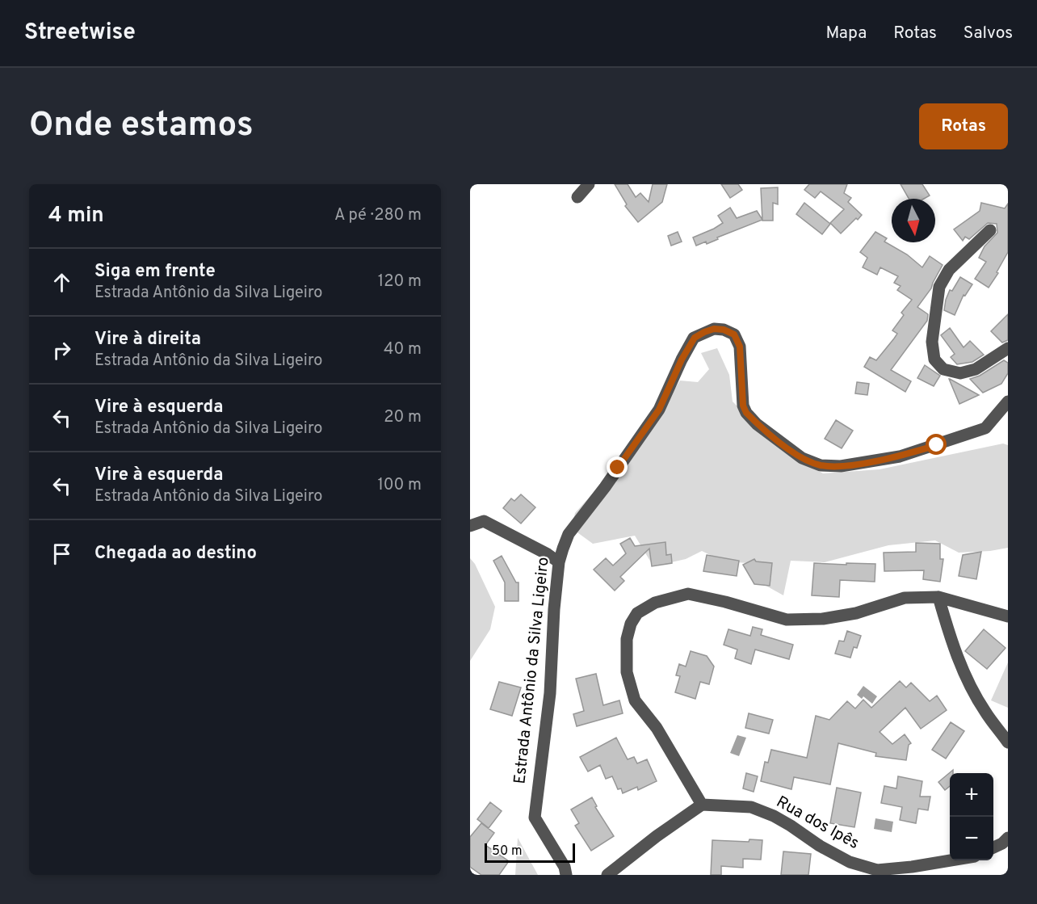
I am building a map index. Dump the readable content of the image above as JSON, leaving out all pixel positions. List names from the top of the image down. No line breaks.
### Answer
{"streets":{"street":["Estrada Antônio da Silva Ligeiro","Rua dos Ipês"]},"scale_bar":"50 m","north":"bottom","page":{"header":"Streetwise","nav":["Mapa","Rotas","Salvos"],"buttons":"Rotas","title":"Onde estamos","heading":["4 min","A pé · 280 m"],"list":[["Siga em frente","Estrada Antônio da Silva Ligeiro","120 m"],["Vire à direita","Estrada Antônio da Silva Ligeiro","40 m"],["Vire à esquerda","Estrada Antônio da Silva Ligeiro","20 m"],["Vire à esquerda","Estrada Antônio da Silva Ligeiro","100 m"],"Chegada ao destino"],"map_buttons":["+","−"],"scale":"50 m"}}
